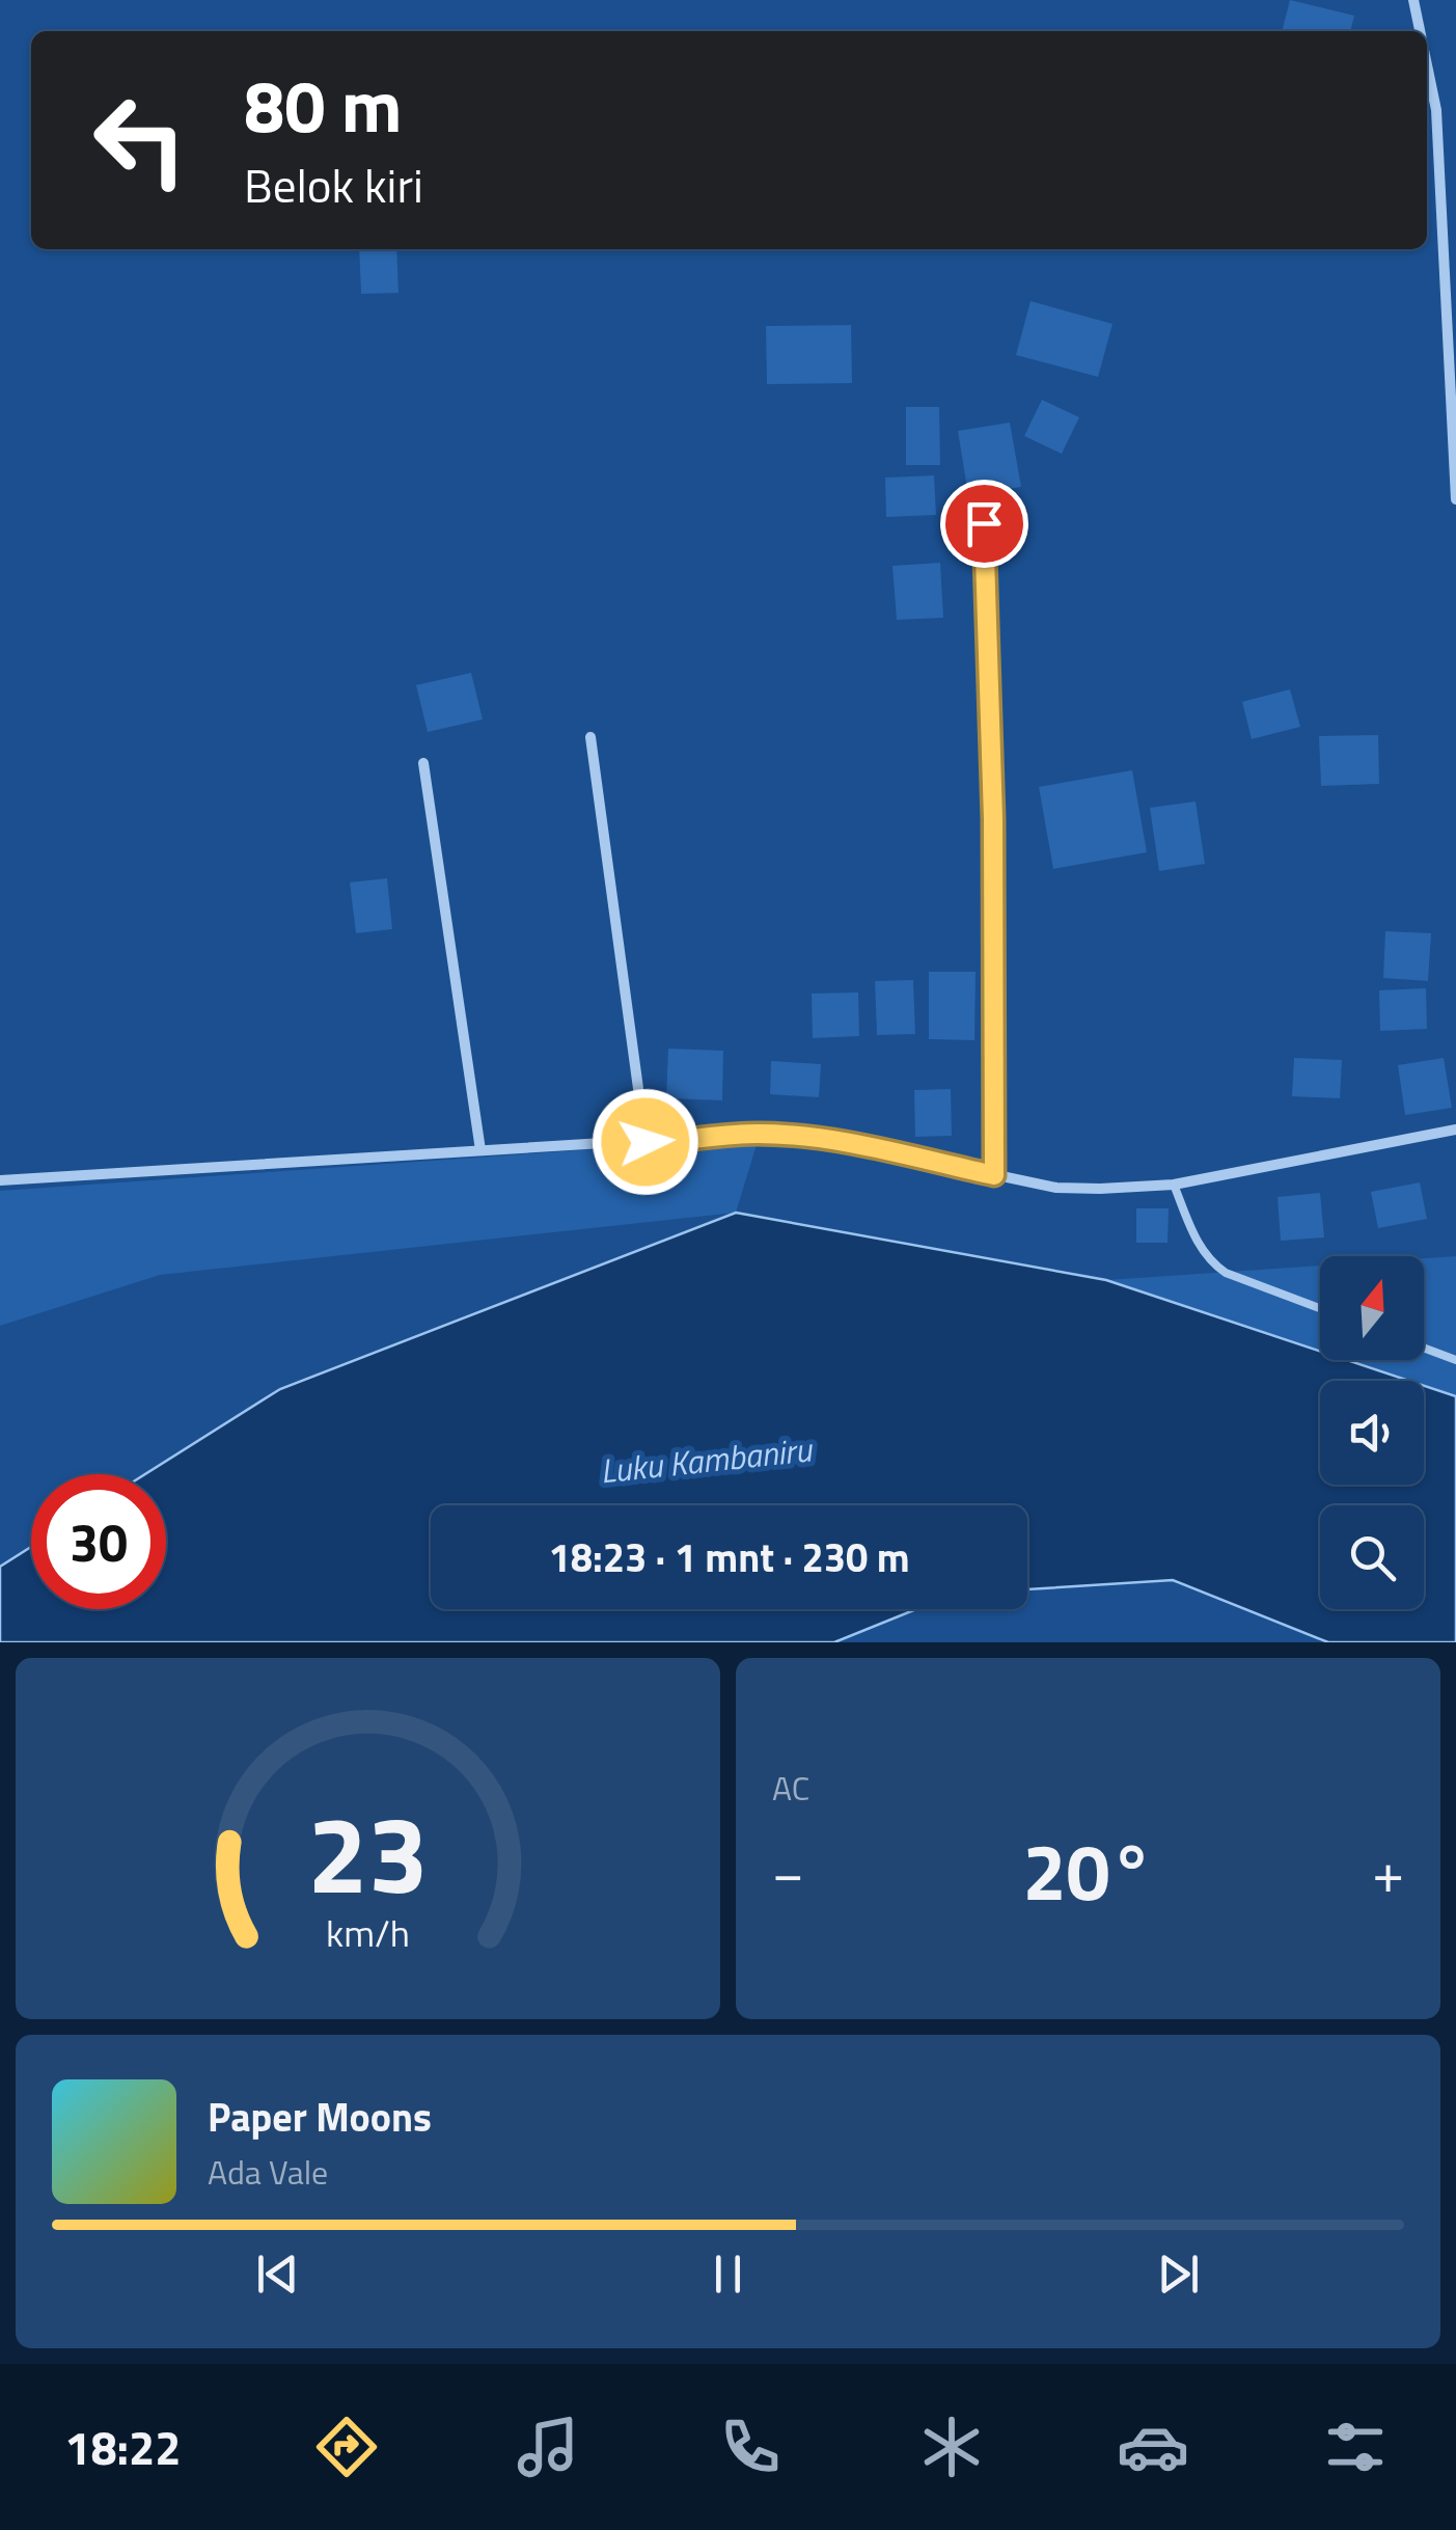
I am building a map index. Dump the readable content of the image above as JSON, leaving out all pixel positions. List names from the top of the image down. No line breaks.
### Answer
{"water":["Luku Kambaniru"],"north":"top","page":{"turn":["80 m","Belok kiri"],"limit":"30","trip":"18:23 · 1 mnt · 230 m","tile":"AC","heat":["−","20°","+"],"song":["Paper Moons","Ada Vale"],"tabs":"18:22","gauge":["23","km/h"]}}
